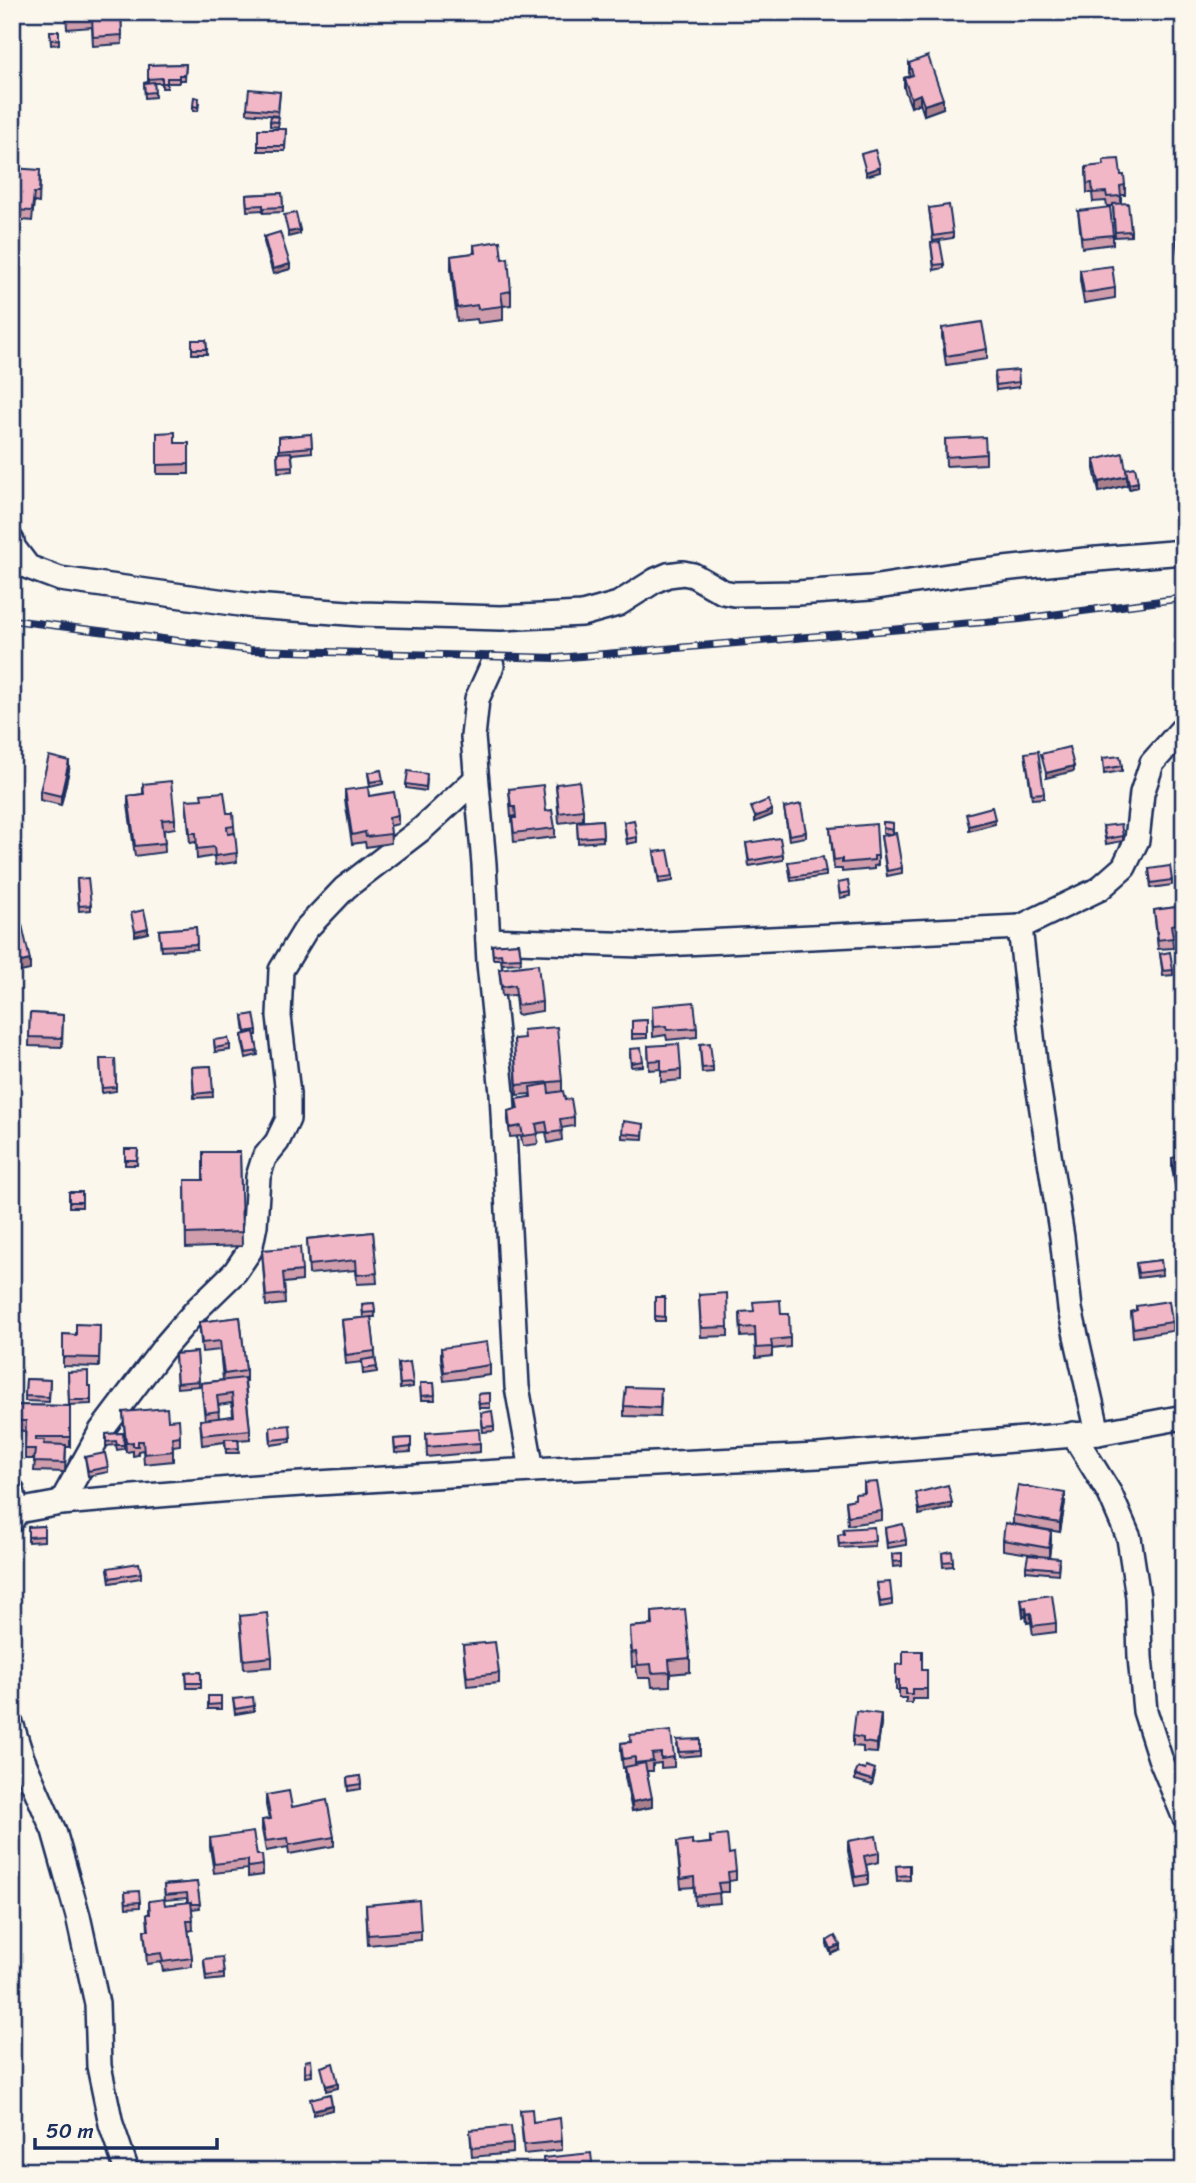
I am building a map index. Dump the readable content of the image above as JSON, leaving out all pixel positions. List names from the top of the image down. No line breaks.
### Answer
{"scale_bar":"50 m"}
